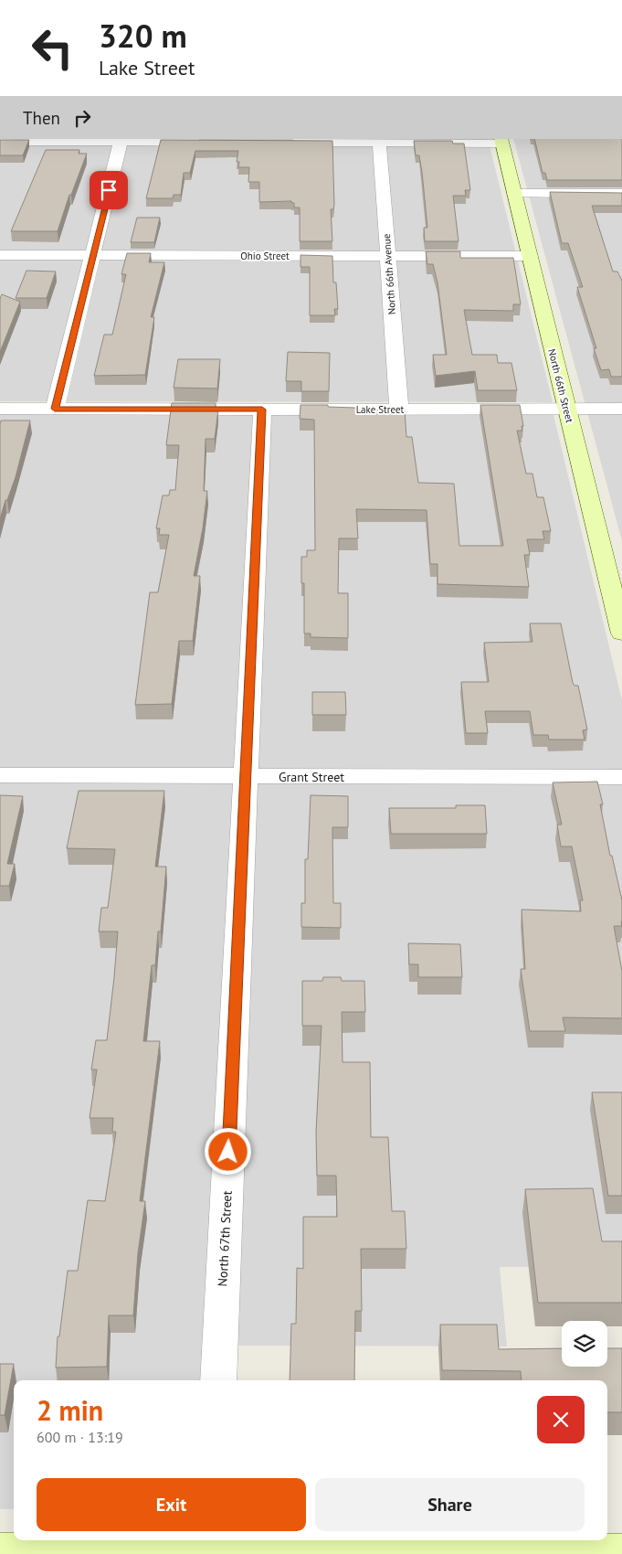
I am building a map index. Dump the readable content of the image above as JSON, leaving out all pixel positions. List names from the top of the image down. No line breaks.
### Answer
{"streets":{"street":["Ohio Street","North 66th Avenue","North 66th Street","Lake Street","Grant Street","North 67th Street"]},"crossings":[["Ohio Street","North 66th Avenue"],["Ohio Street","North 66th Street"],["North 66th Avenue","Lake Street"],["North 66th Street","Lake Street"],["Lake Street","North 67th Street"],["Grant Street","North 67th Street"]],"page":{"turn":["320 m","Lake Street"],"then":"Then","heading":["2 min","600 m · 13:19"],"buttons":["Exit","Share"]}}
